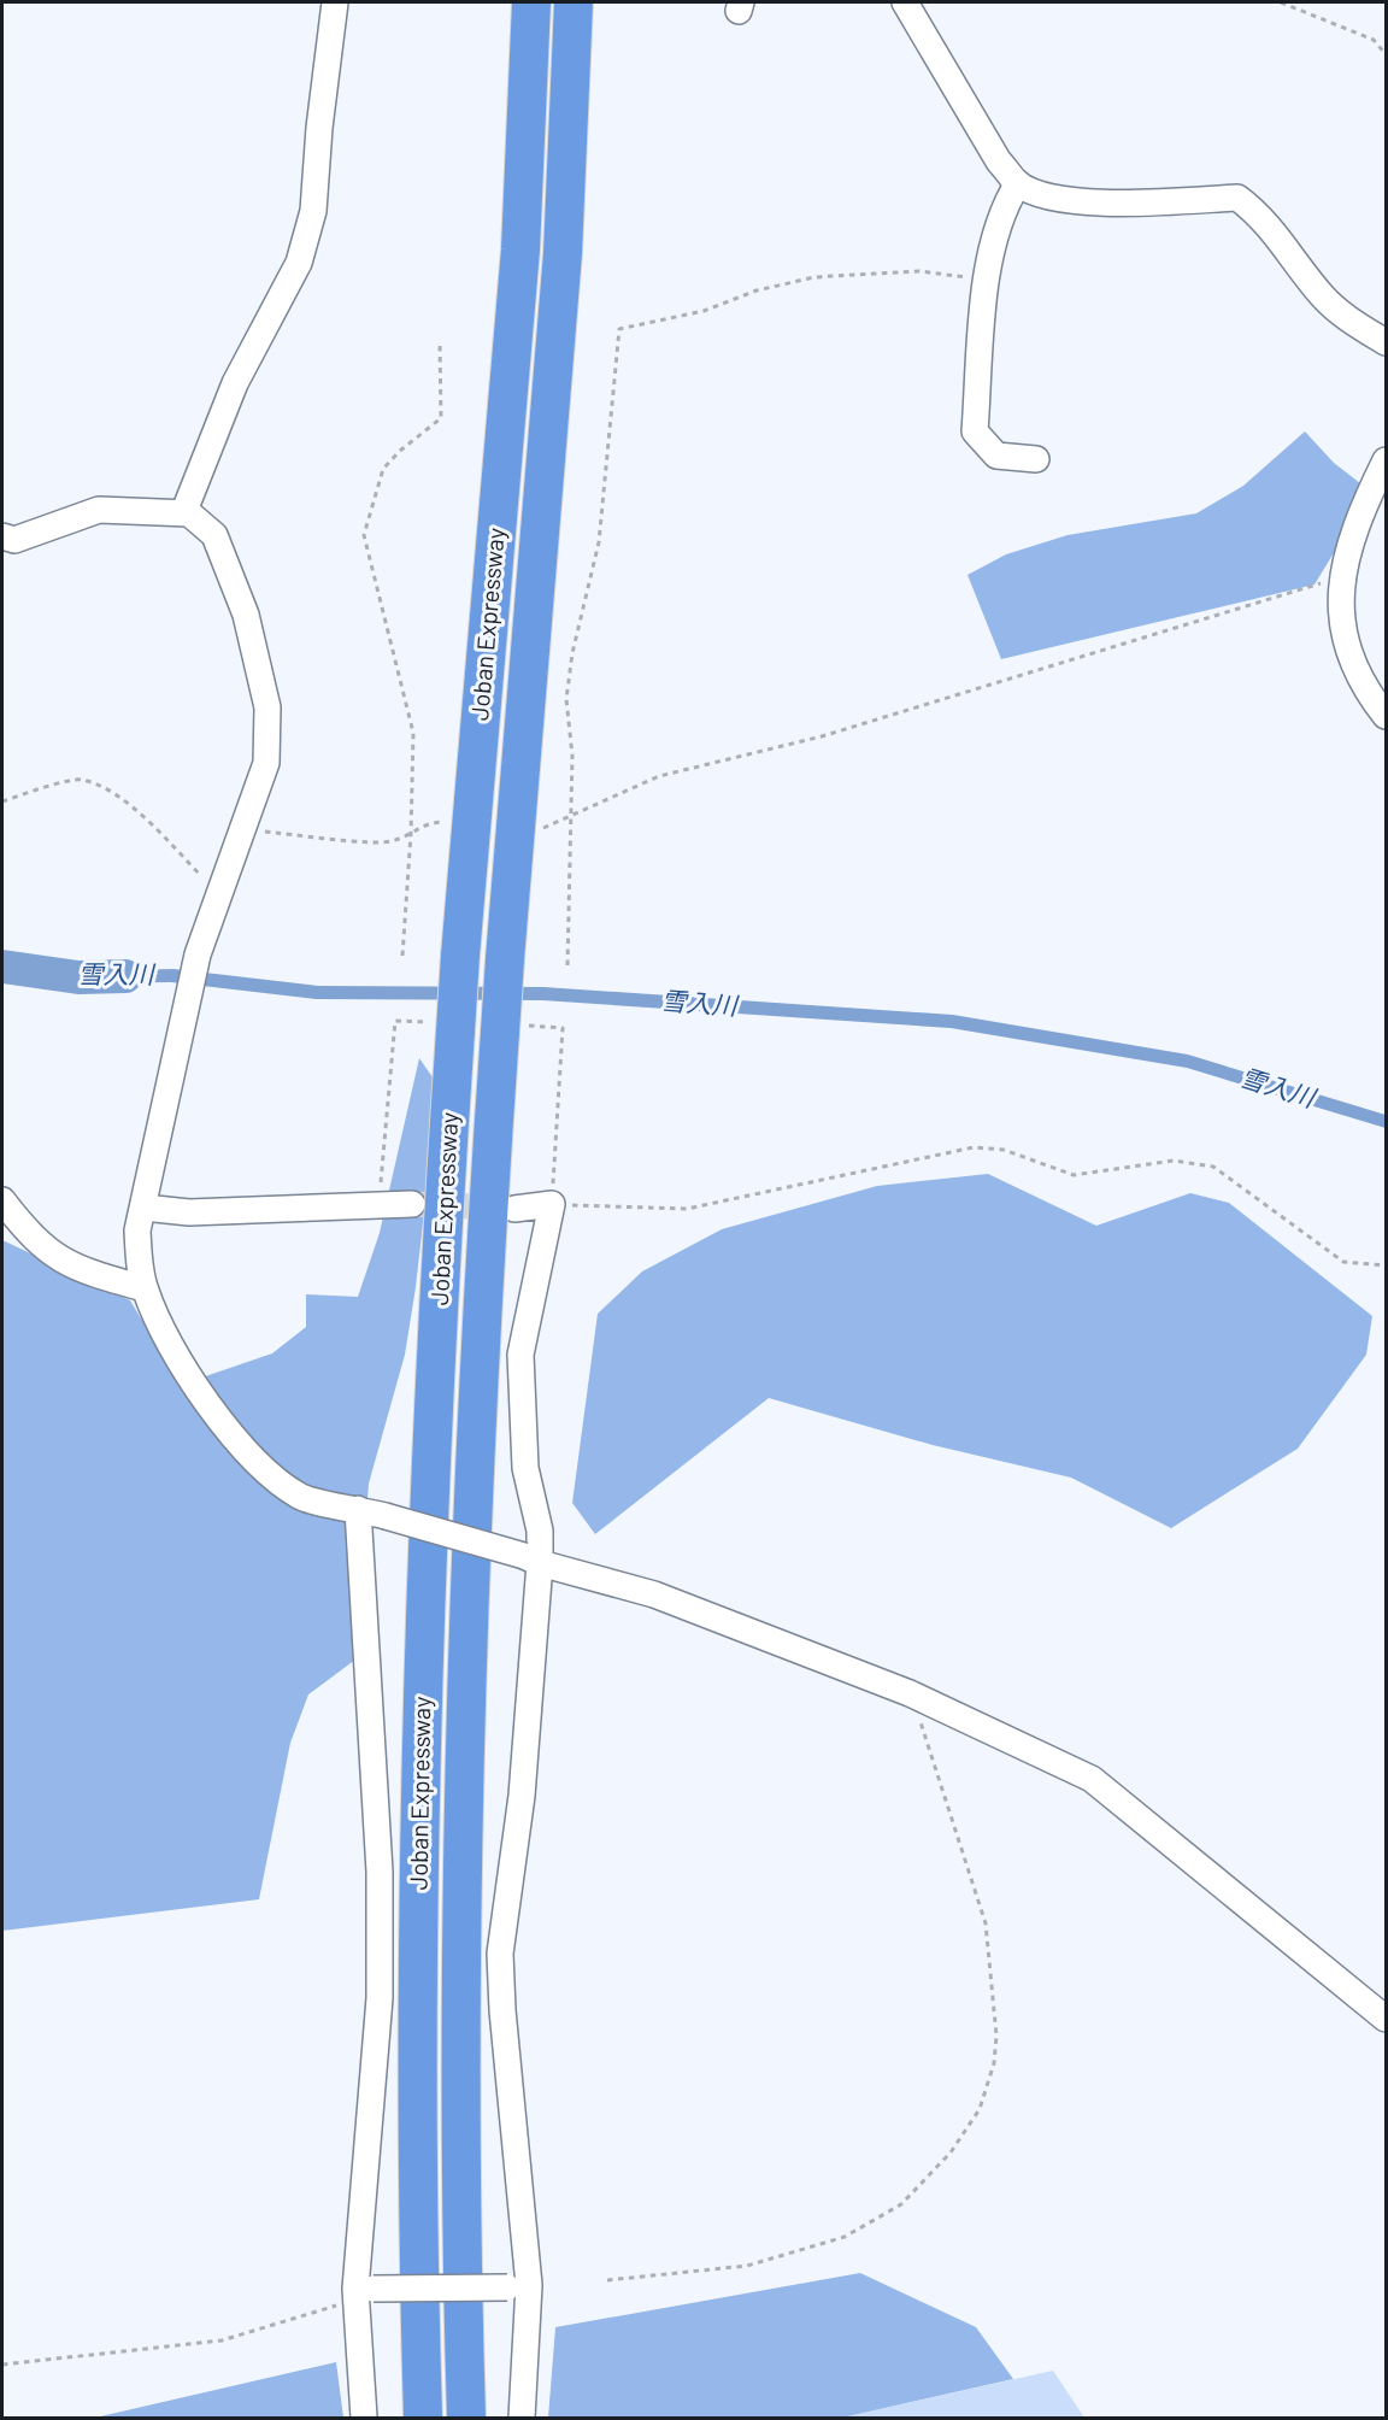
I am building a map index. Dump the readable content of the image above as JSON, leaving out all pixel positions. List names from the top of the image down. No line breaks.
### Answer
{"streets":{"highway":["Joban Expressway"]},"water":["雪入川"]}
